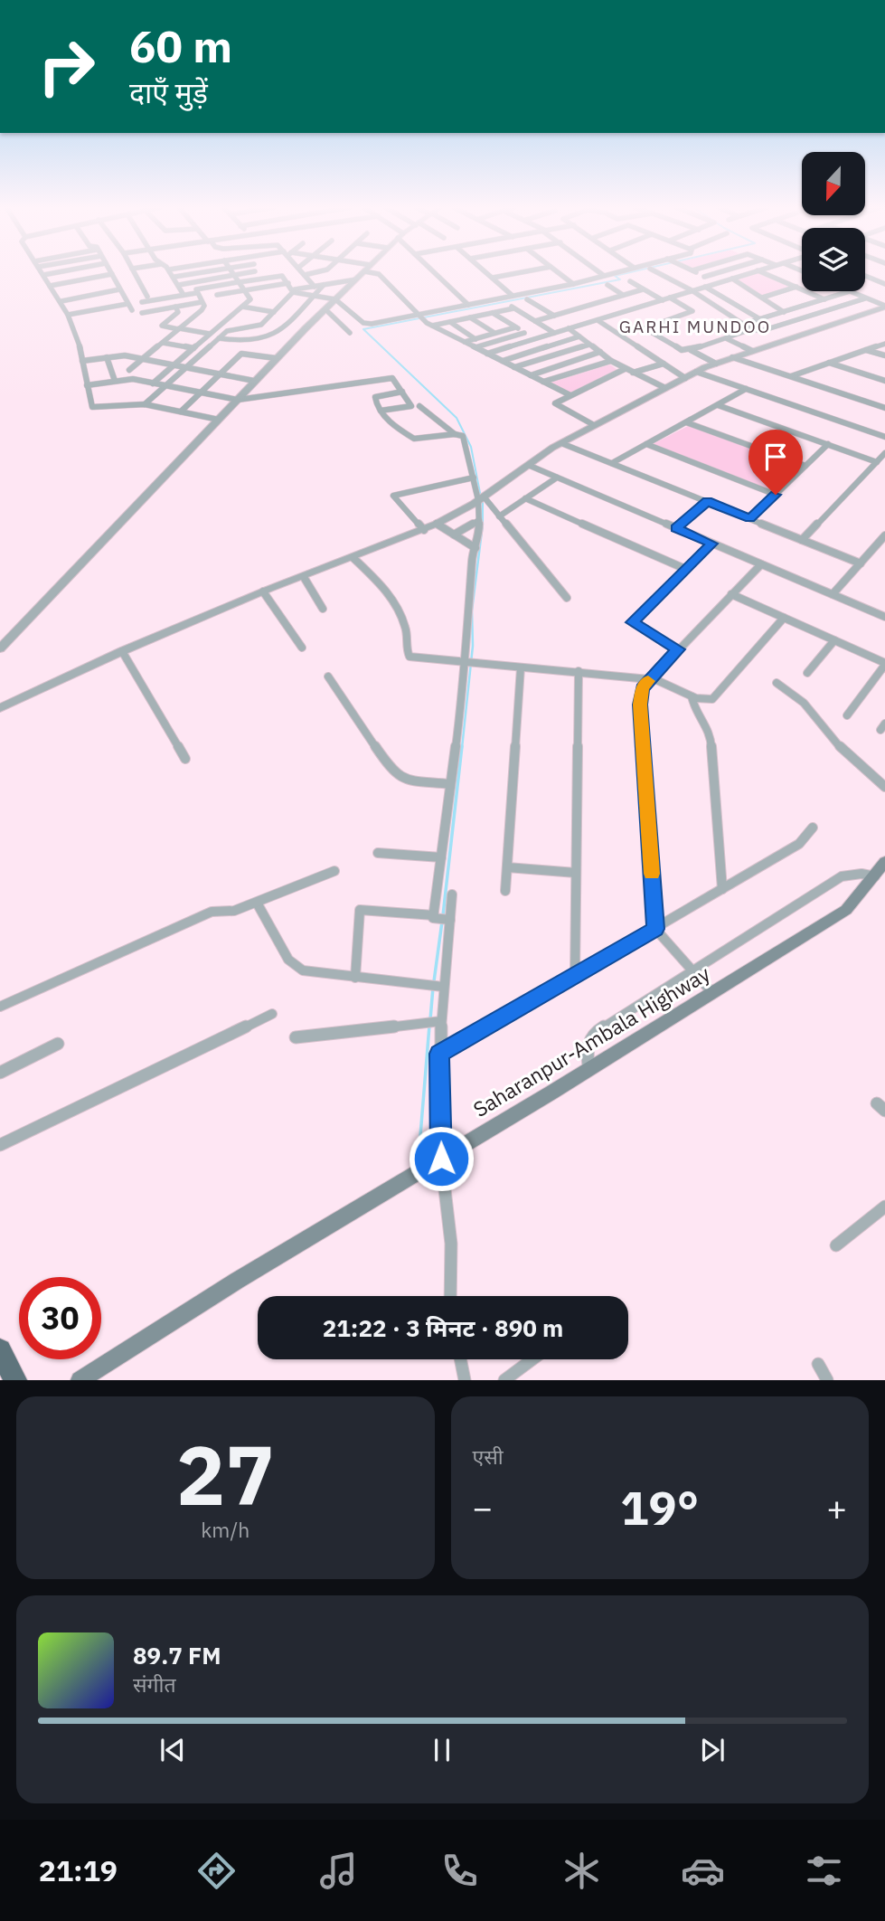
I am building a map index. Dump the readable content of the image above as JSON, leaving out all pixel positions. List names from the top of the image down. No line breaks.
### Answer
{"streets":{"main road":["Saharanpur-Ambala Highway"]},"districts":["GARHI MUNDOO"],"north":"bottom","page":{"turn":["60 m","दाएँ मुड़ें"],"limit":"30","trip":"21:22 · 3 मिनट · 890 m","tile":[["27","km/h"],"एसी"],"heat":["−","19°","+"],"song":["89.7 FM","संगीत"],"tabs":"21:19"}}
